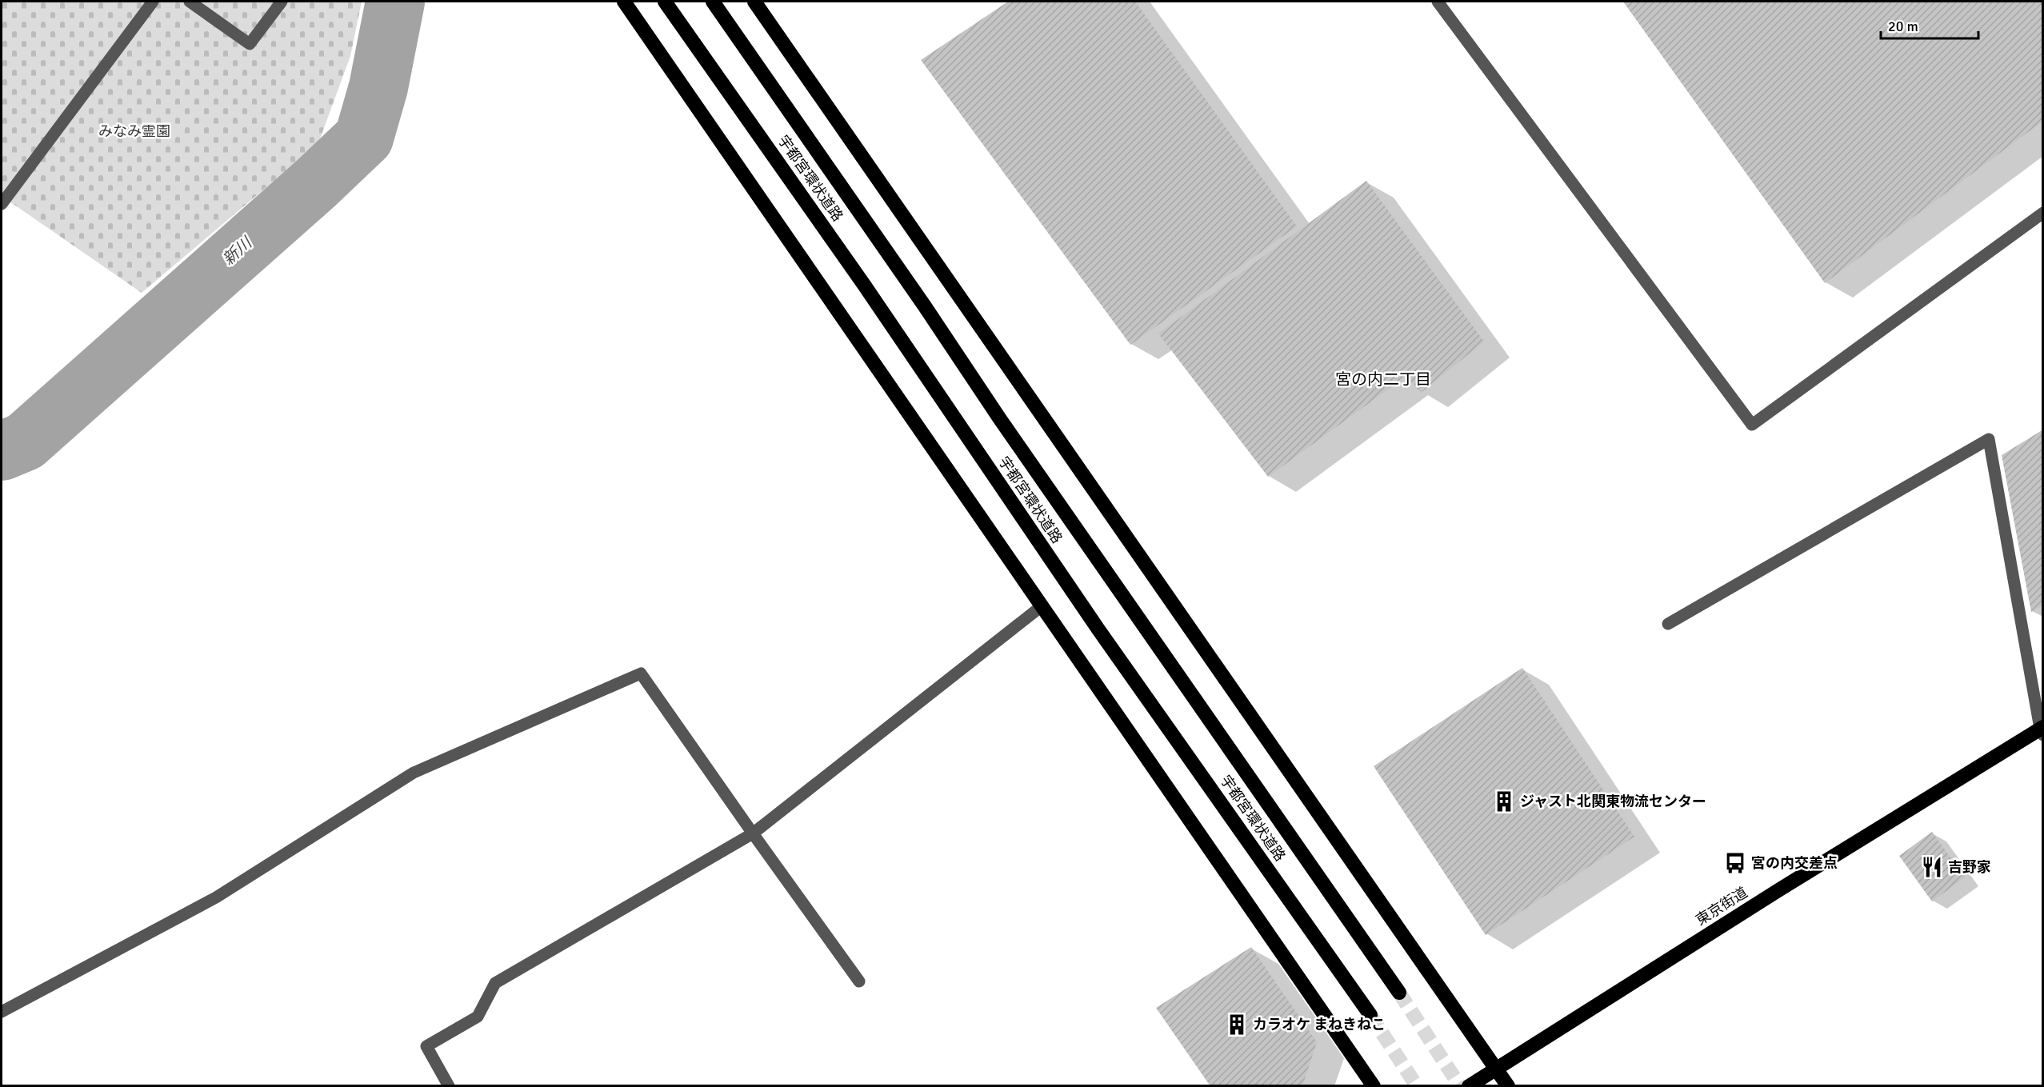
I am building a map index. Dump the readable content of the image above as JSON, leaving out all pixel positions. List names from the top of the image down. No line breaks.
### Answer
{"streets":{"highway":["宇都宮環状道路","東京街道"]},"districts":["宮の内二丁目"],"water":["新川"],"parks":["みなみ霊園"],"places":{"building":["ジャスト北関東物流センター","カラオケ まねきねこ"],"bus stop":["宮の内交差点"],"restaurant":["吉野家"]},"scale_bar":"20 m"}
